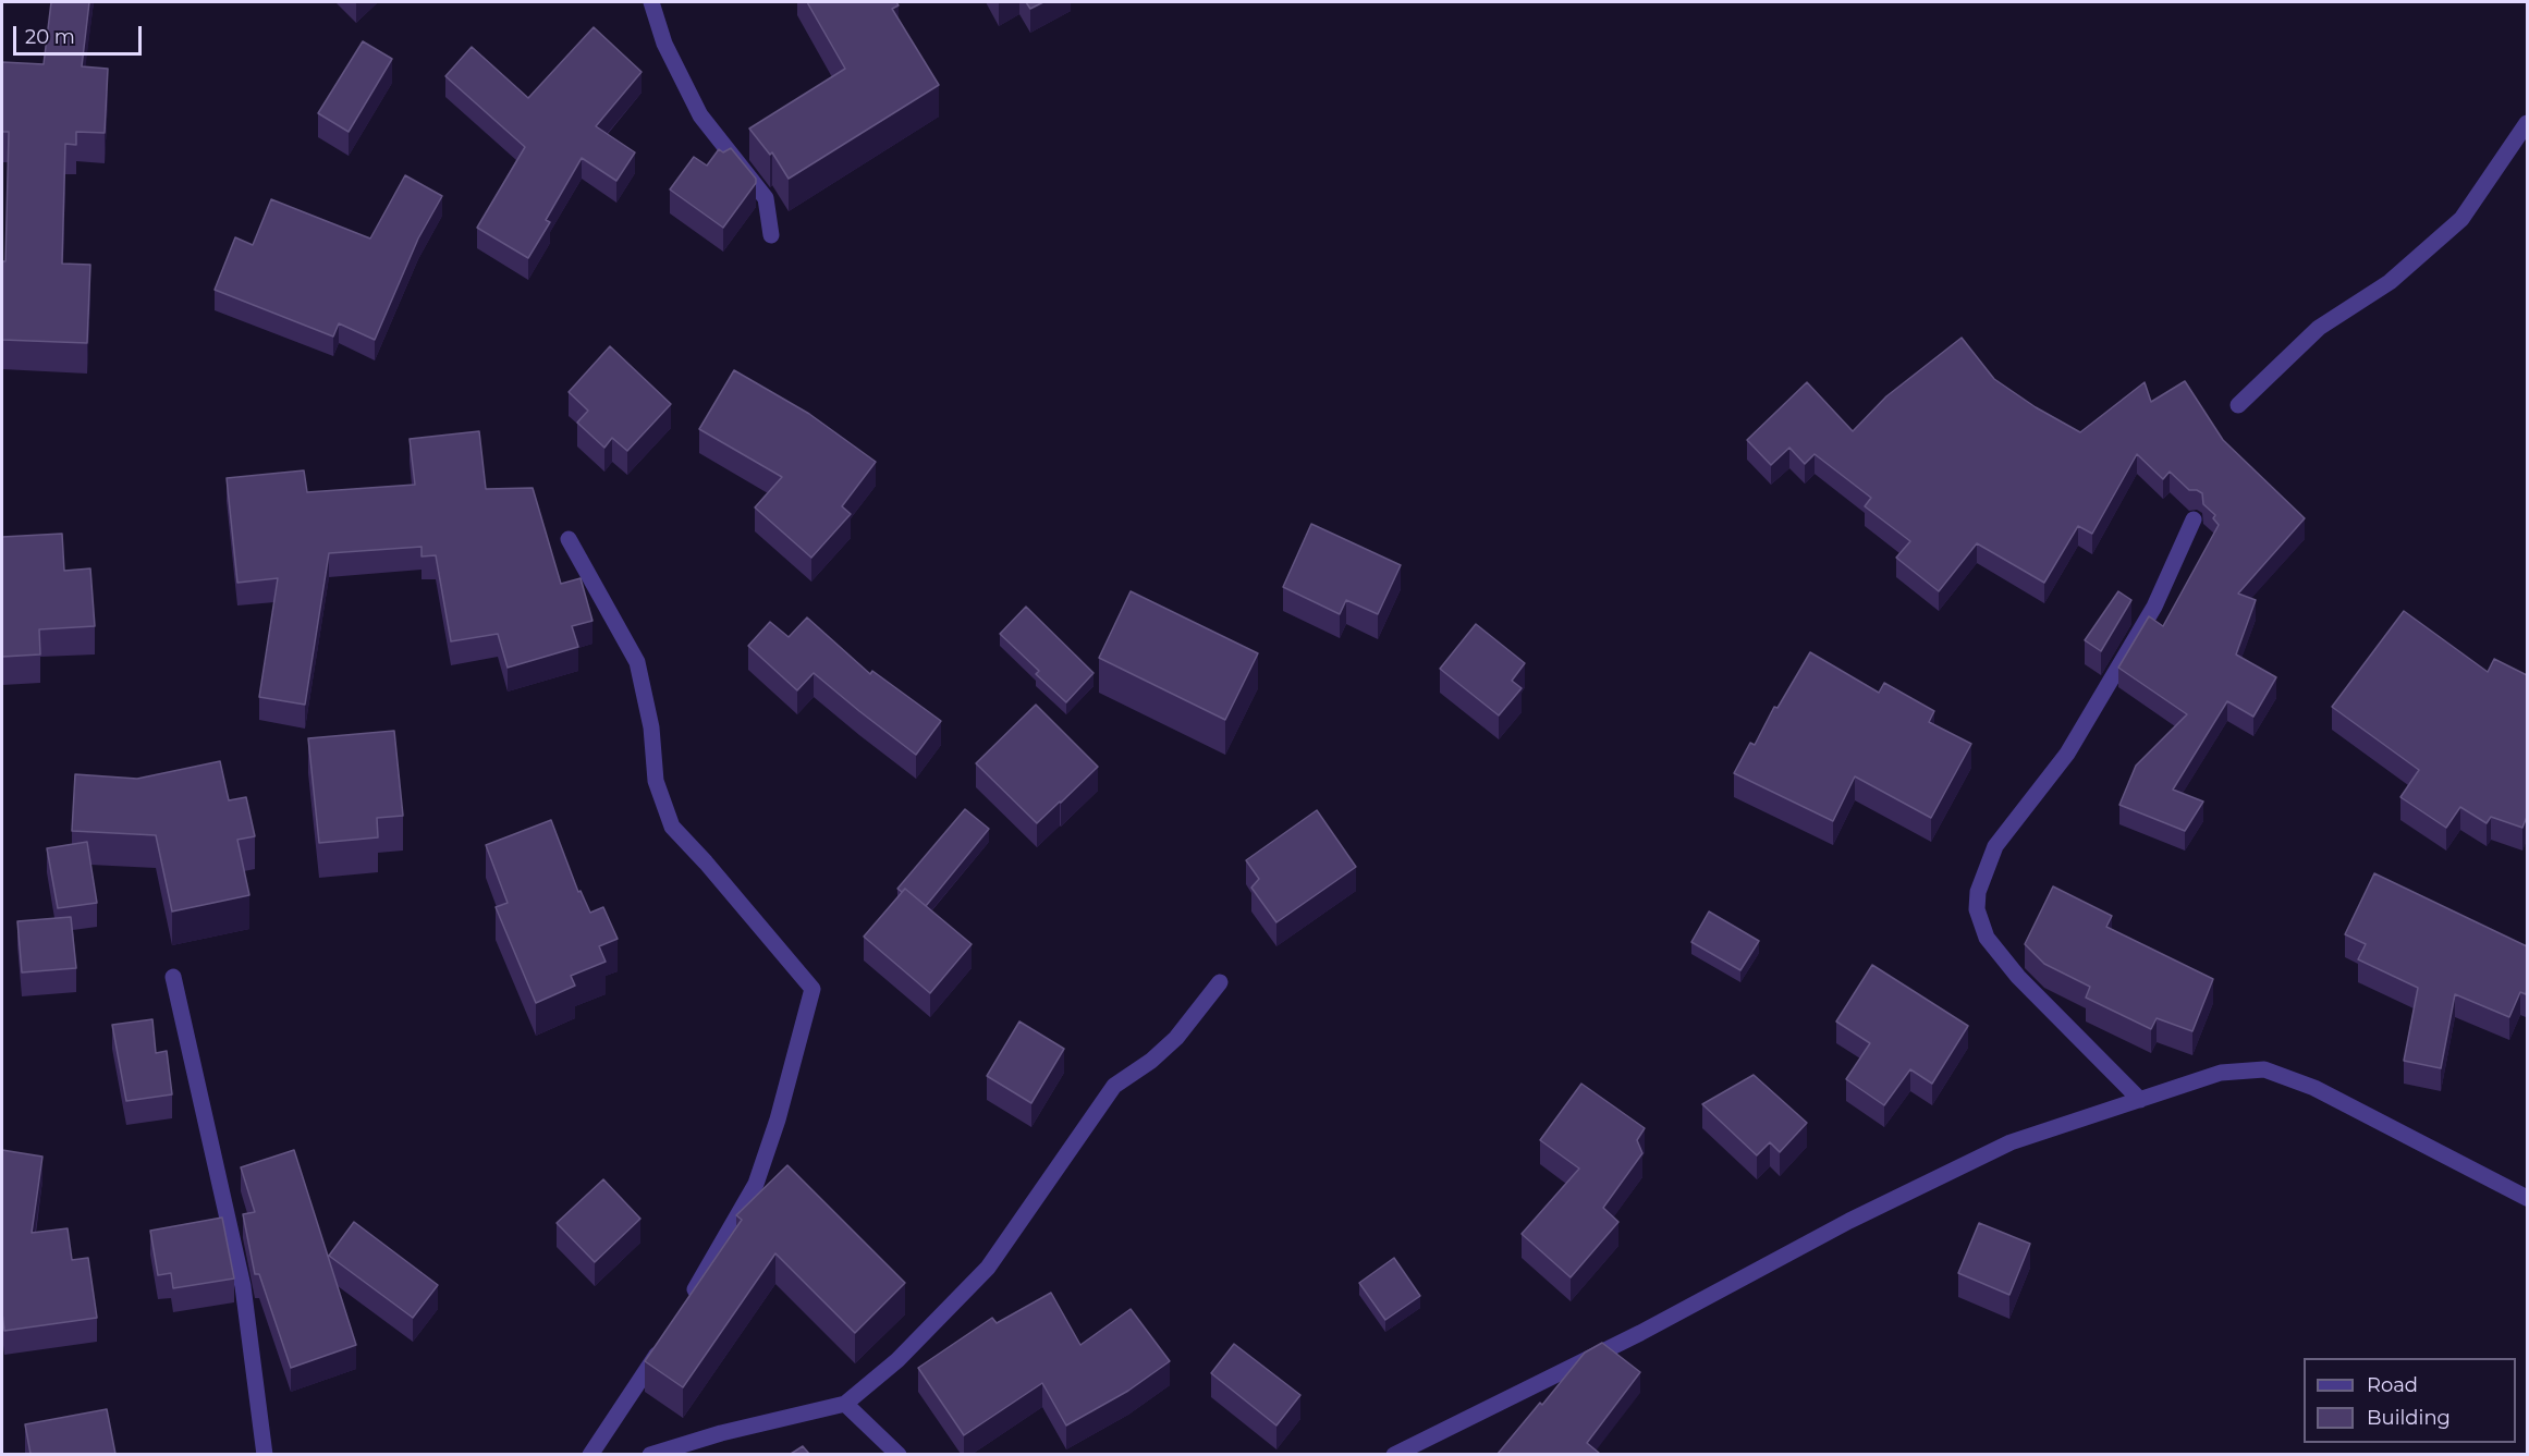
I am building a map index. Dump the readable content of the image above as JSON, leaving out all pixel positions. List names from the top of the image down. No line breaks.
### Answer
{"legend":["Road","Building"],"scale_bar":"20 m"}
